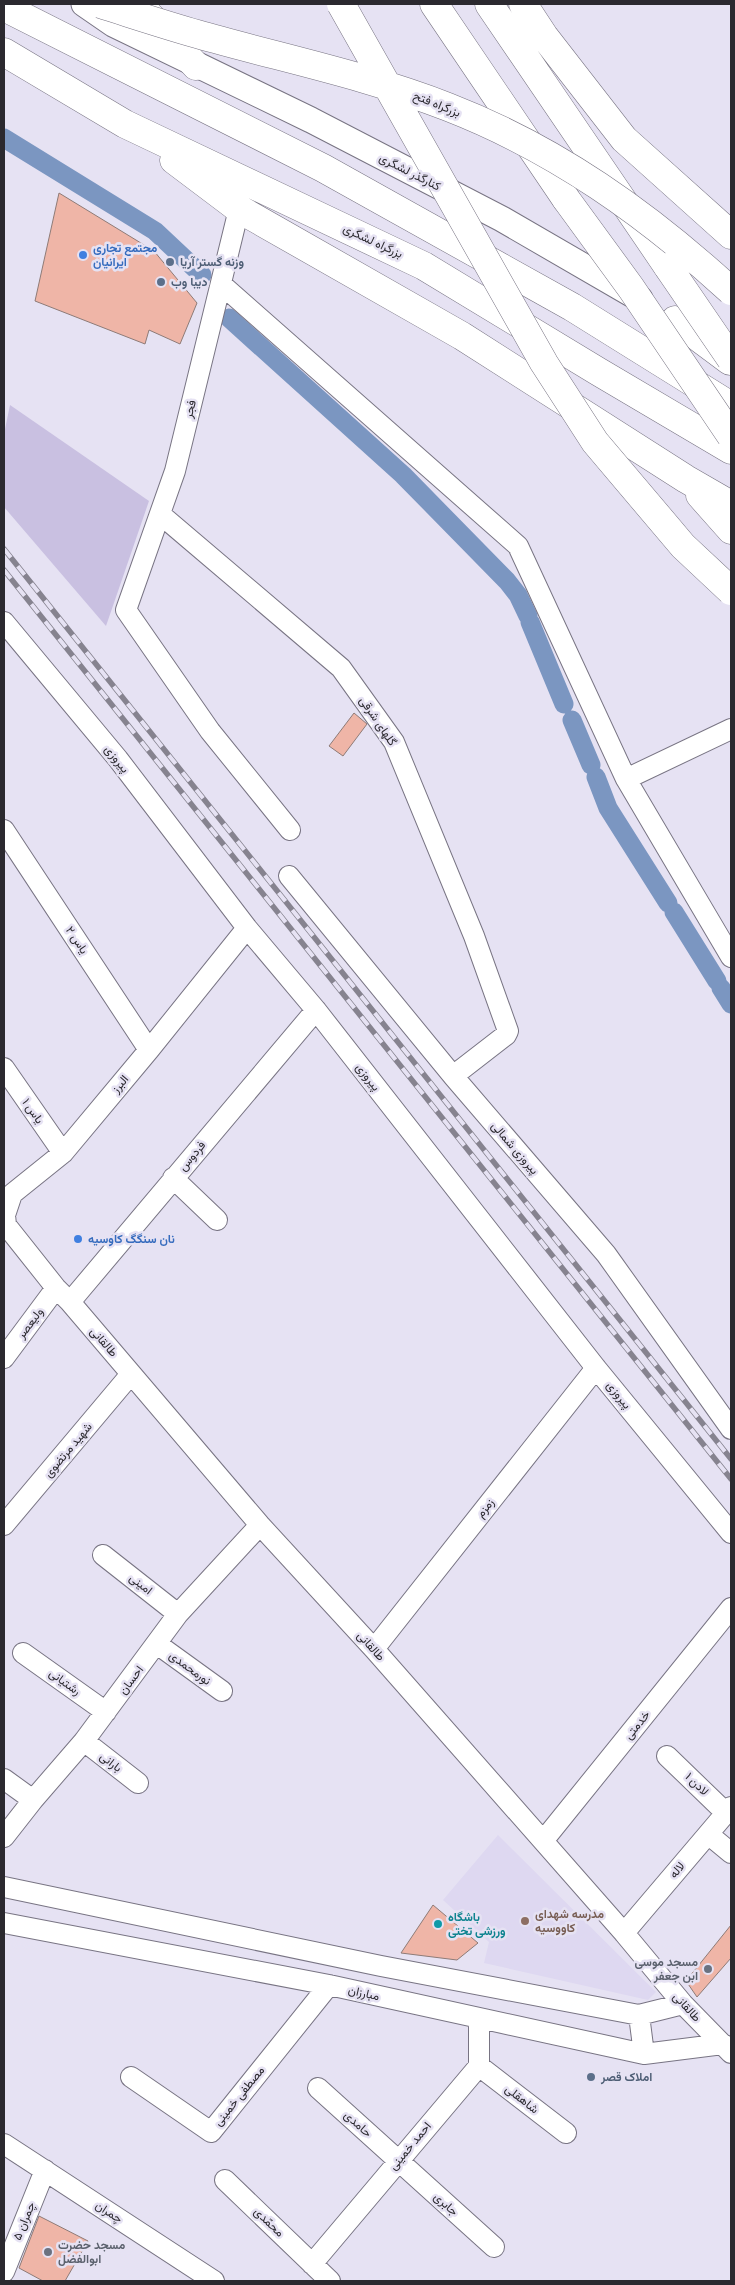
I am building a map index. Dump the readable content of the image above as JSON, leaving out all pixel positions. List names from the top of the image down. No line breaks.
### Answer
{"streets":{"highway":["بزرگراه فتح","بزرگراه لشگری"],"main road":["کنارگذر لشگری"],"street":["فجر","گلهای شرقی","پیروزی","یاس ۲","البرز","یاس ۱","پیروزی شمالی","فردوس","ولیعصر","طالقانی","شهید مرتضوی","زمزم","امینی","نورمحمدی","احسان","رشتیانی","خدمتی","بارانی","لادن ۱","لاله","مبارزان","مصطفی خمینی","شاهقلی","حامدی","احمد خمینی","جابری","چمران","چمران ۵","محمّدی"]},"crossings":[["فجر","گلهای شرقی"],["گلهای شرقی","پیروزی شمالی"],["پیروزی","البرز"],["پیروزی","فردوس"],["پیروزی","زمزم"],["یاس ۲","البرز"],["البرز","یاس ۱"],["البرز","طالقانی"],["فردوس","ولیعصر"],["فردوس","طالقانی"],["ولیعصر","طالقانی"],["طالقانی","شهید مرتضوی"],["طالقانی","زمزم"],["طالقانی","احسان"],["طالقانی","خدمتی"],["طالقانی","لاله"],["طالقانی","مبارزان"],["امینی","احسان"],["نورمحمدی","احسان"],["احسان","رشتیانی"],["احسان","بارانی"],["لادن ۱","لاله"],["مبارزان","مصطفی خمینی"],["شاهقلی","احمد خمینی"],["حامدی","احمد خمینی"],["حامدی","جابری"],["احمد خمینی","جابری"],["احمد خمینی","محمّدی"],["چمران","چمران ۵"]],"places":["مجتمع تجاری ایرانیان","وزنه گستر آریا","دیبا وب","نان سنگگ کاوسیه","مدرسه شهدای کاووسیه","باشگاه ورزشی تختی","مسجد موسی ابن جعفر","املاک قصر","مسجد حضرت ابوالفضل"]}
